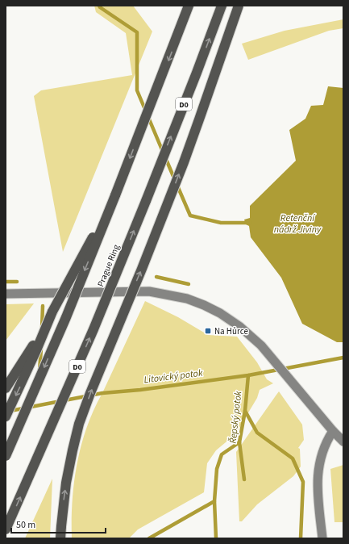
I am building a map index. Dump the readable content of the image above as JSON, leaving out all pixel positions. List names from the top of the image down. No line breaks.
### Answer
{"streets":{"highway":["D0","Prague Ring"]},"water":["Retenční nádrž Jiviny","Litovický potok","Řepský potok"],"places":{"transit":["Na Hůrce"]},"scale_bar":"50 m"}
